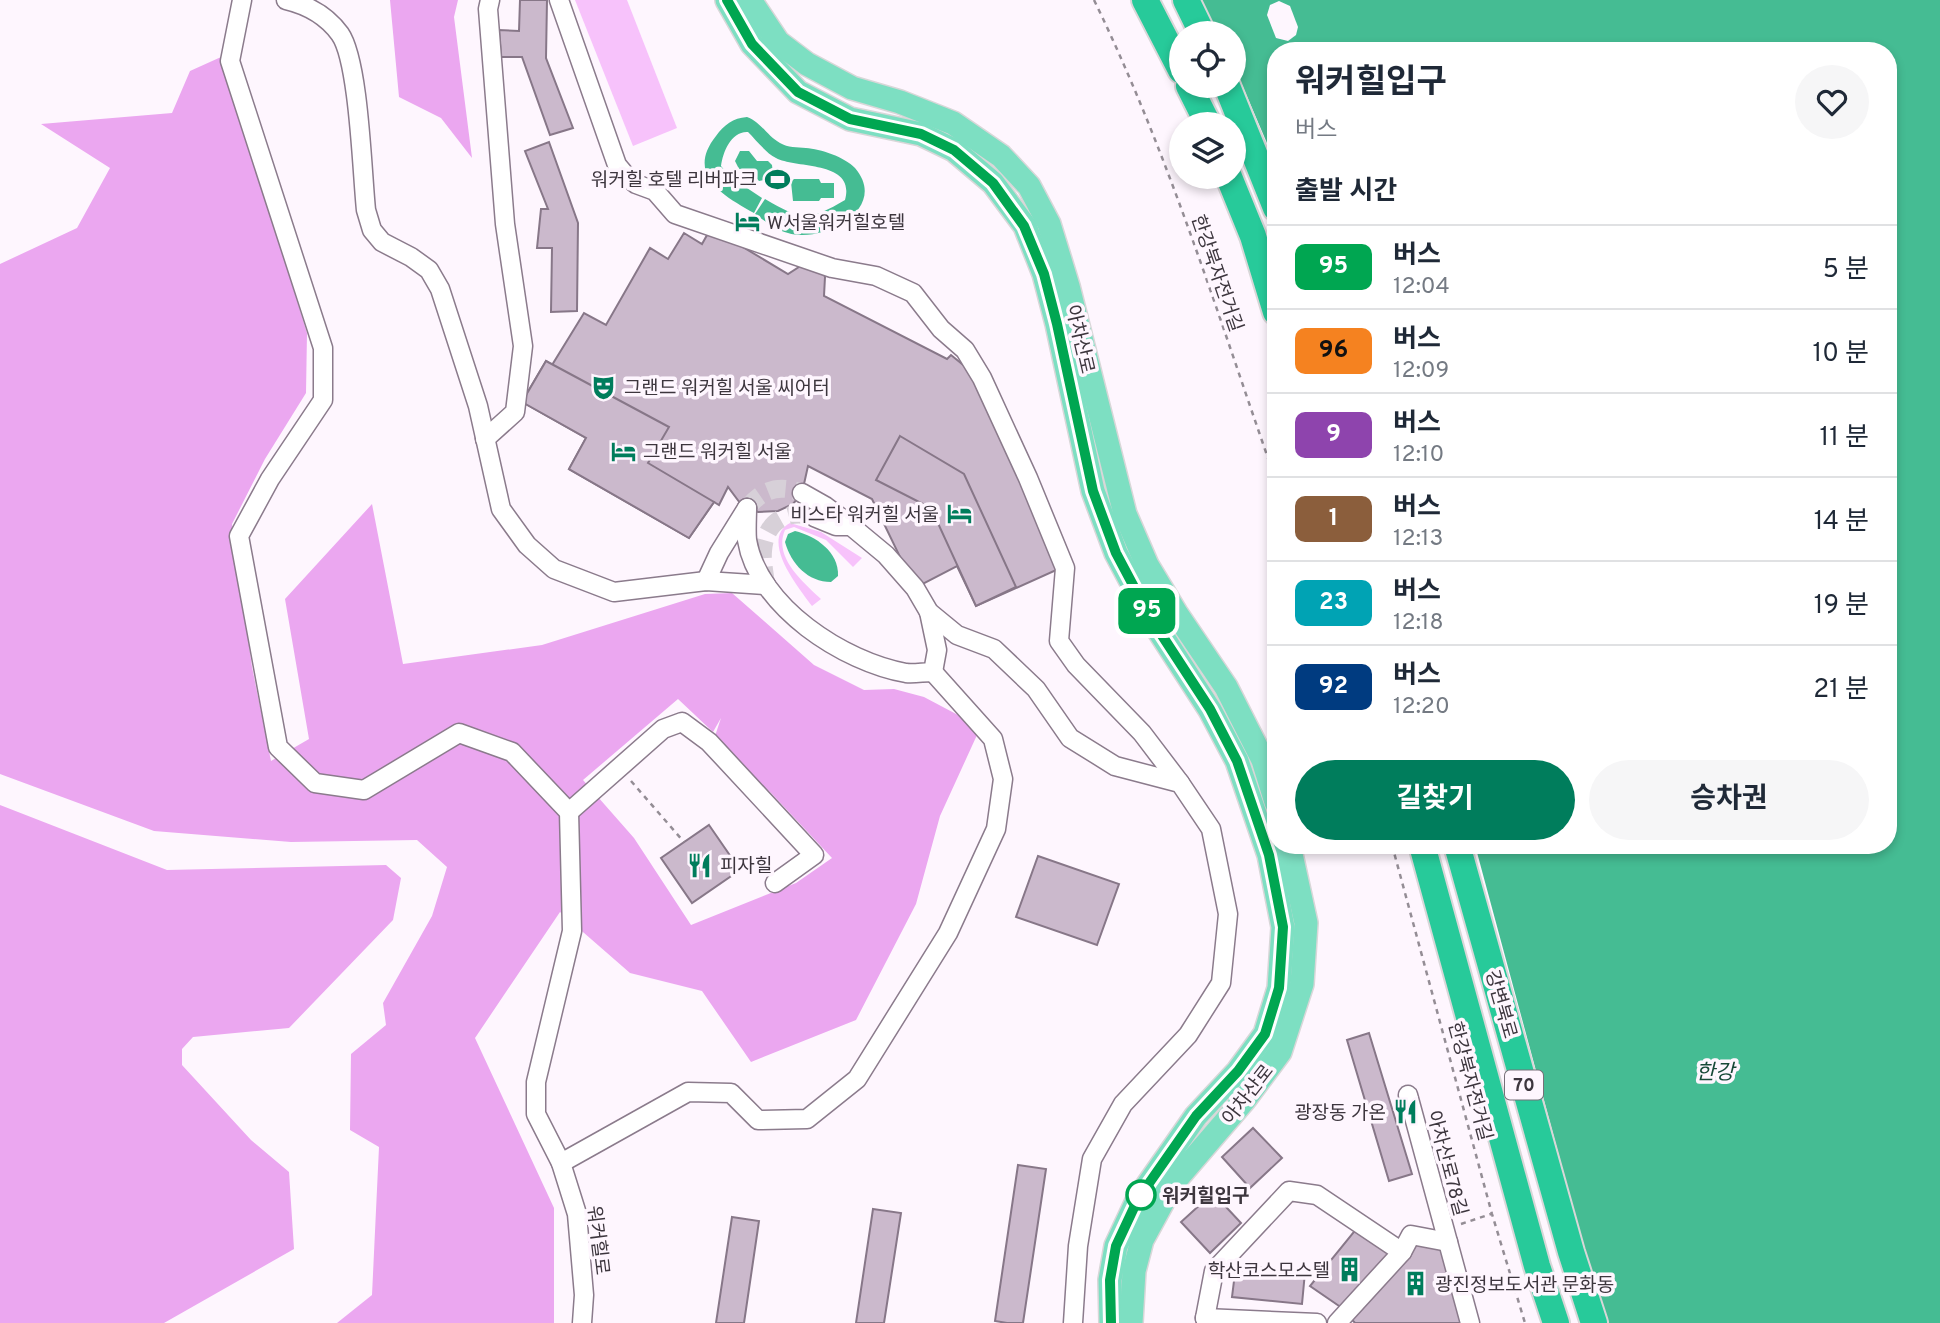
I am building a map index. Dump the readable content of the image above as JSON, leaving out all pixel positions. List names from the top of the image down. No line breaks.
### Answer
{"streets":{"highway":["강변북로","70"],"main road":["아차산로"],"street":["아차산로78길","워커힐로"],"path":["한강북자전거길"]},"water":["한강"],"places":{"sports":["워커힐 호텔 리버파크"],"hotel":["W서울워커힐호텔","그랜드 워커힐 서울","비스타 워커힐 서울"],"theatre":["그랜드 워커힐 서울 씨어터"],"restaurant":["피자힐","광장동 가온"],"other":["워커힐입구"],"building":["학산코스모스텔","광진정보도서관 문화동"]},"lines":["bus line 95"],"page":{"on_map":"95","heading":[["워커힐입구","버스"],"출발 시간"],"list":[{"mark":"95","name":"버스","note":"12:04","value":"5 분"},{"mark":"96","name":"버스","note":"12:09","value":"10 분"},{"mark":"9","name":"버스","note":"12:10","value":"11 분"},{"mark":"1","name":"버스","note":"12:13","value":"14 분"},{"mark":"23","name":"버스","note":"12:18","value":"19 분"},{"mark":"92","name":"버스","note":"12:20","value":"21 분"}],"buttons":["길찾기","승차권"]}}
